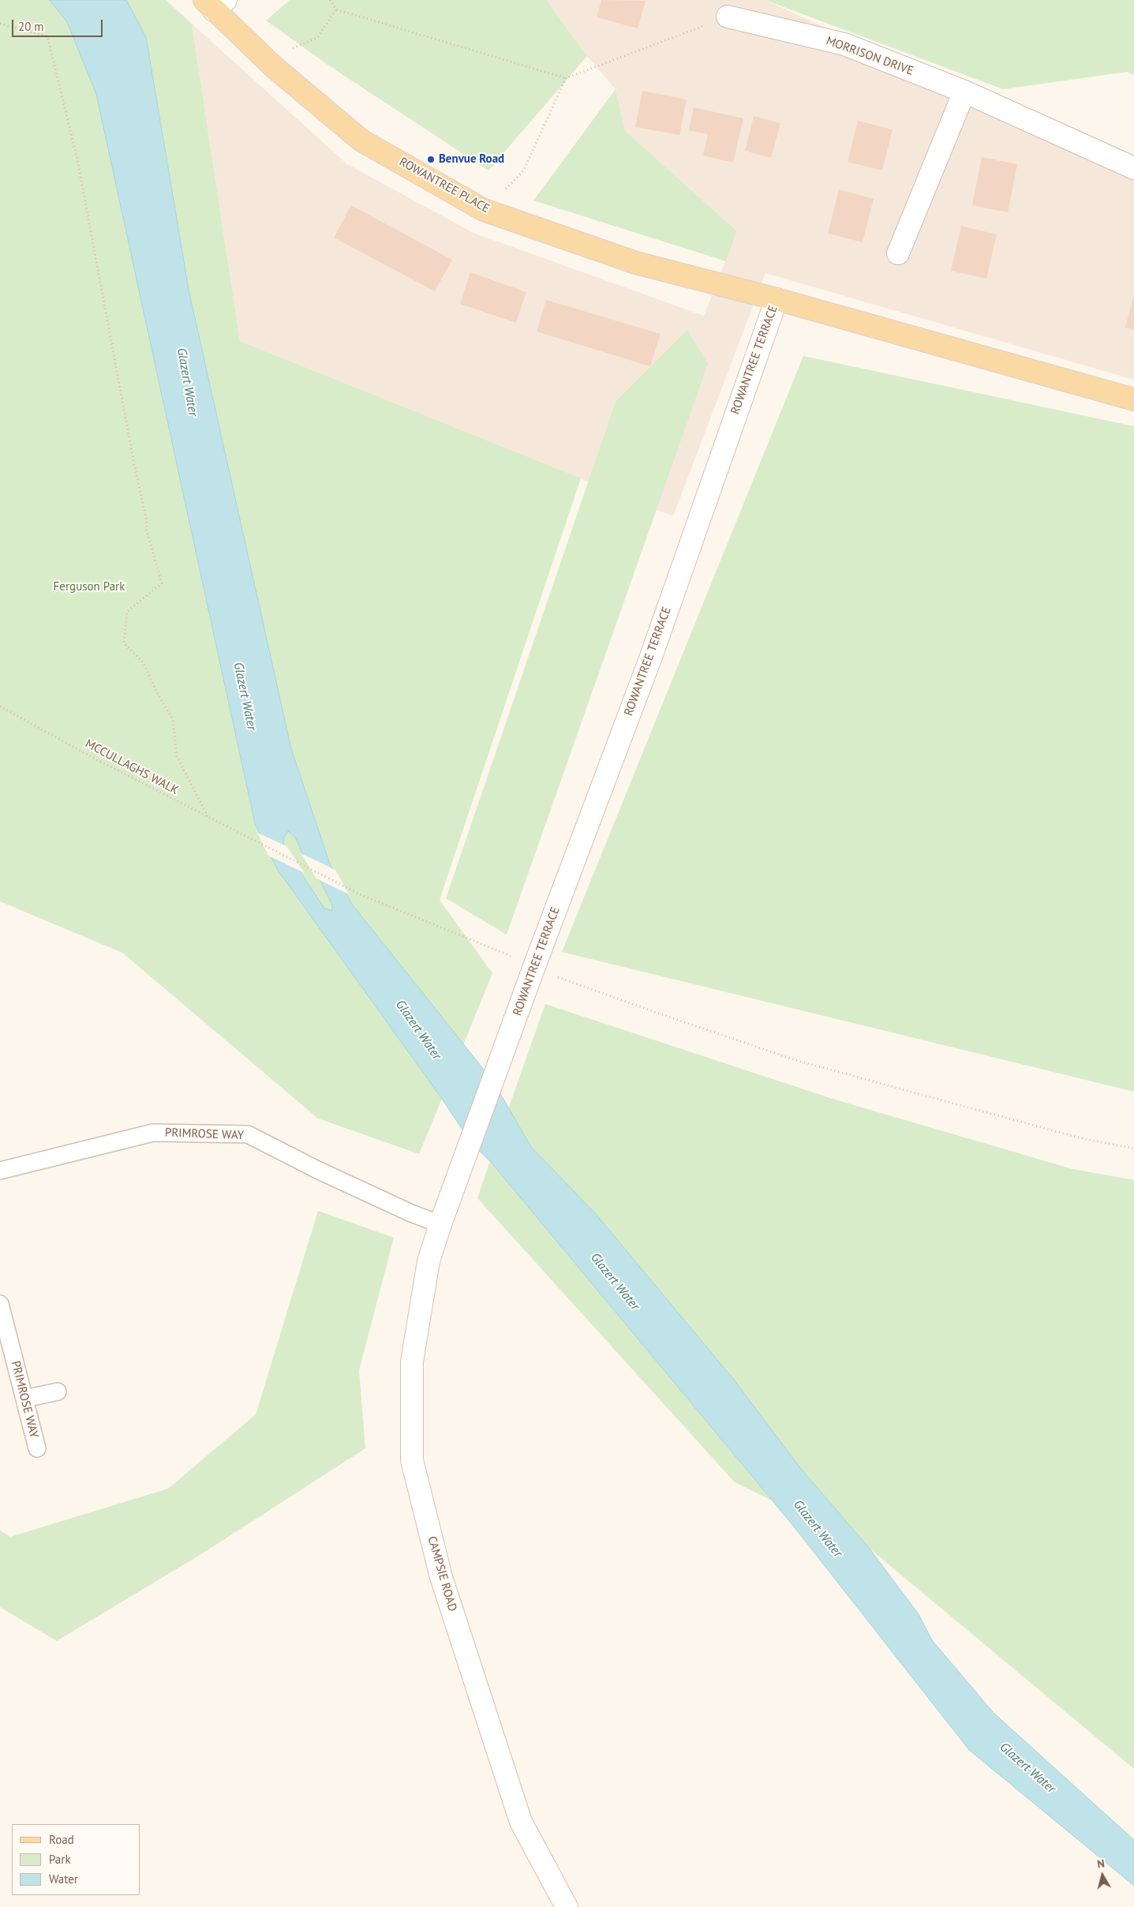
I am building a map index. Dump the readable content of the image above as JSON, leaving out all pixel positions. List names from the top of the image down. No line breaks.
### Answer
{"streets":{"main road":["MORRISON DRIVE","ROWANTREE PLACE","ROWANTREE TERRACE","CAMPSIE ROAD"],"lane":["PRIMROSE WAY"],"path":["MCCULLAGHS WALK"]},"crossings":[["ROWANTREE PLACE","ROWANTREE TERRACE"],["ROWANTREE TERRACE","MCCULLAGHS WALK"],["ROWANTREE TERRACE","CAMPSIE ROAD"],["PRIMROSE WAY","CAMPSIE ROAD"]],"water":["Glazert Water"],"parks":["Ferguson Park"],"places":["Benvue Road"],"legend":["Road","Park","Water"],"scale_bar":"20 m","north":"top"}
